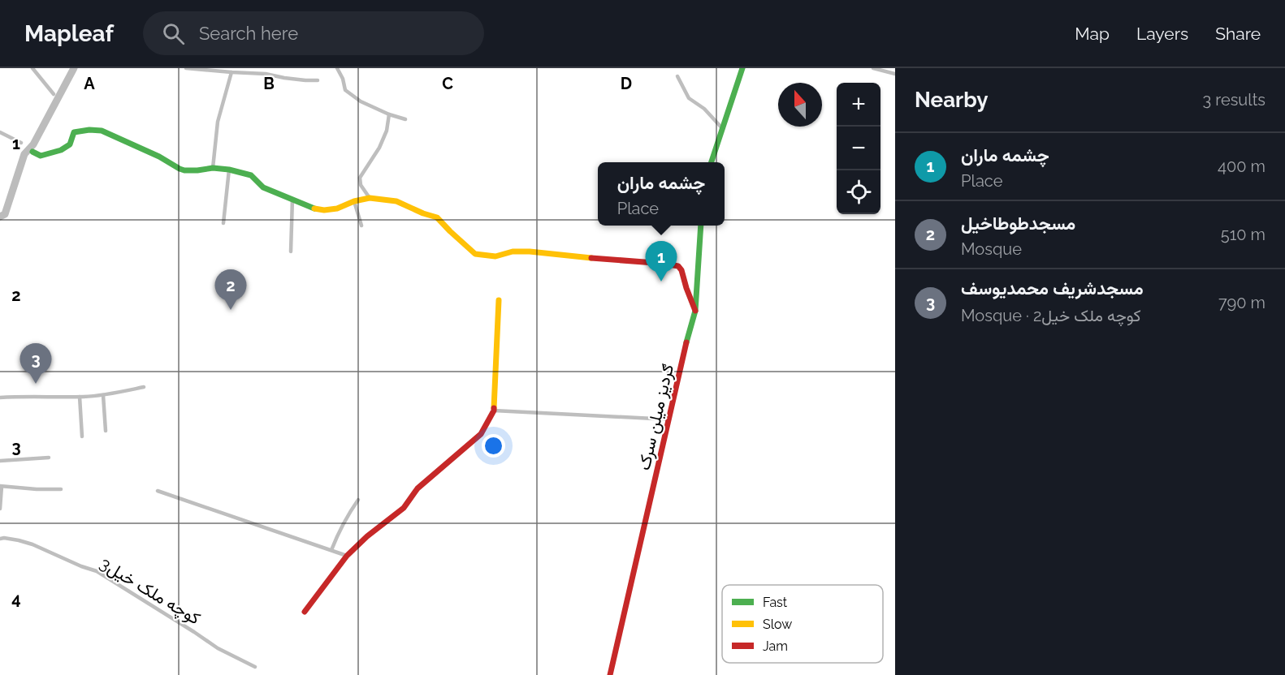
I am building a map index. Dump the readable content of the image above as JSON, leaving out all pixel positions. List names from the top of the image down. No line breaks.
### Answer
{"streets":{"street":["ګردیز میلن سرک","کوچه ملک خیل3"]},"legend":["Fast","Slow","Jam"],"north":"top","page":{"header":"Mapleaf","search":"Search here","nav":["Map","Layers","Share"],"heading":["Nearby","3 results"],"map_buttons":["+","−"],"list":[{"mark":"1","name":"چشمه ماران","note":"Place","value":"400 m"},{"mark":"2","name":"مسجدطوطاخیل","note":"Mosque","value":"510 m"},{"mark":"3","name":"مسجدشریف محمدیوسف","note":"Mosque · کوچه ملک خیل2","value":"790 m"}],"popup":["چشمه ماران","Place"],"pins":["1","2","3"]},"grid":{"columns":["A","B","C","D"],"rows":["1","2","3","4"]}}
